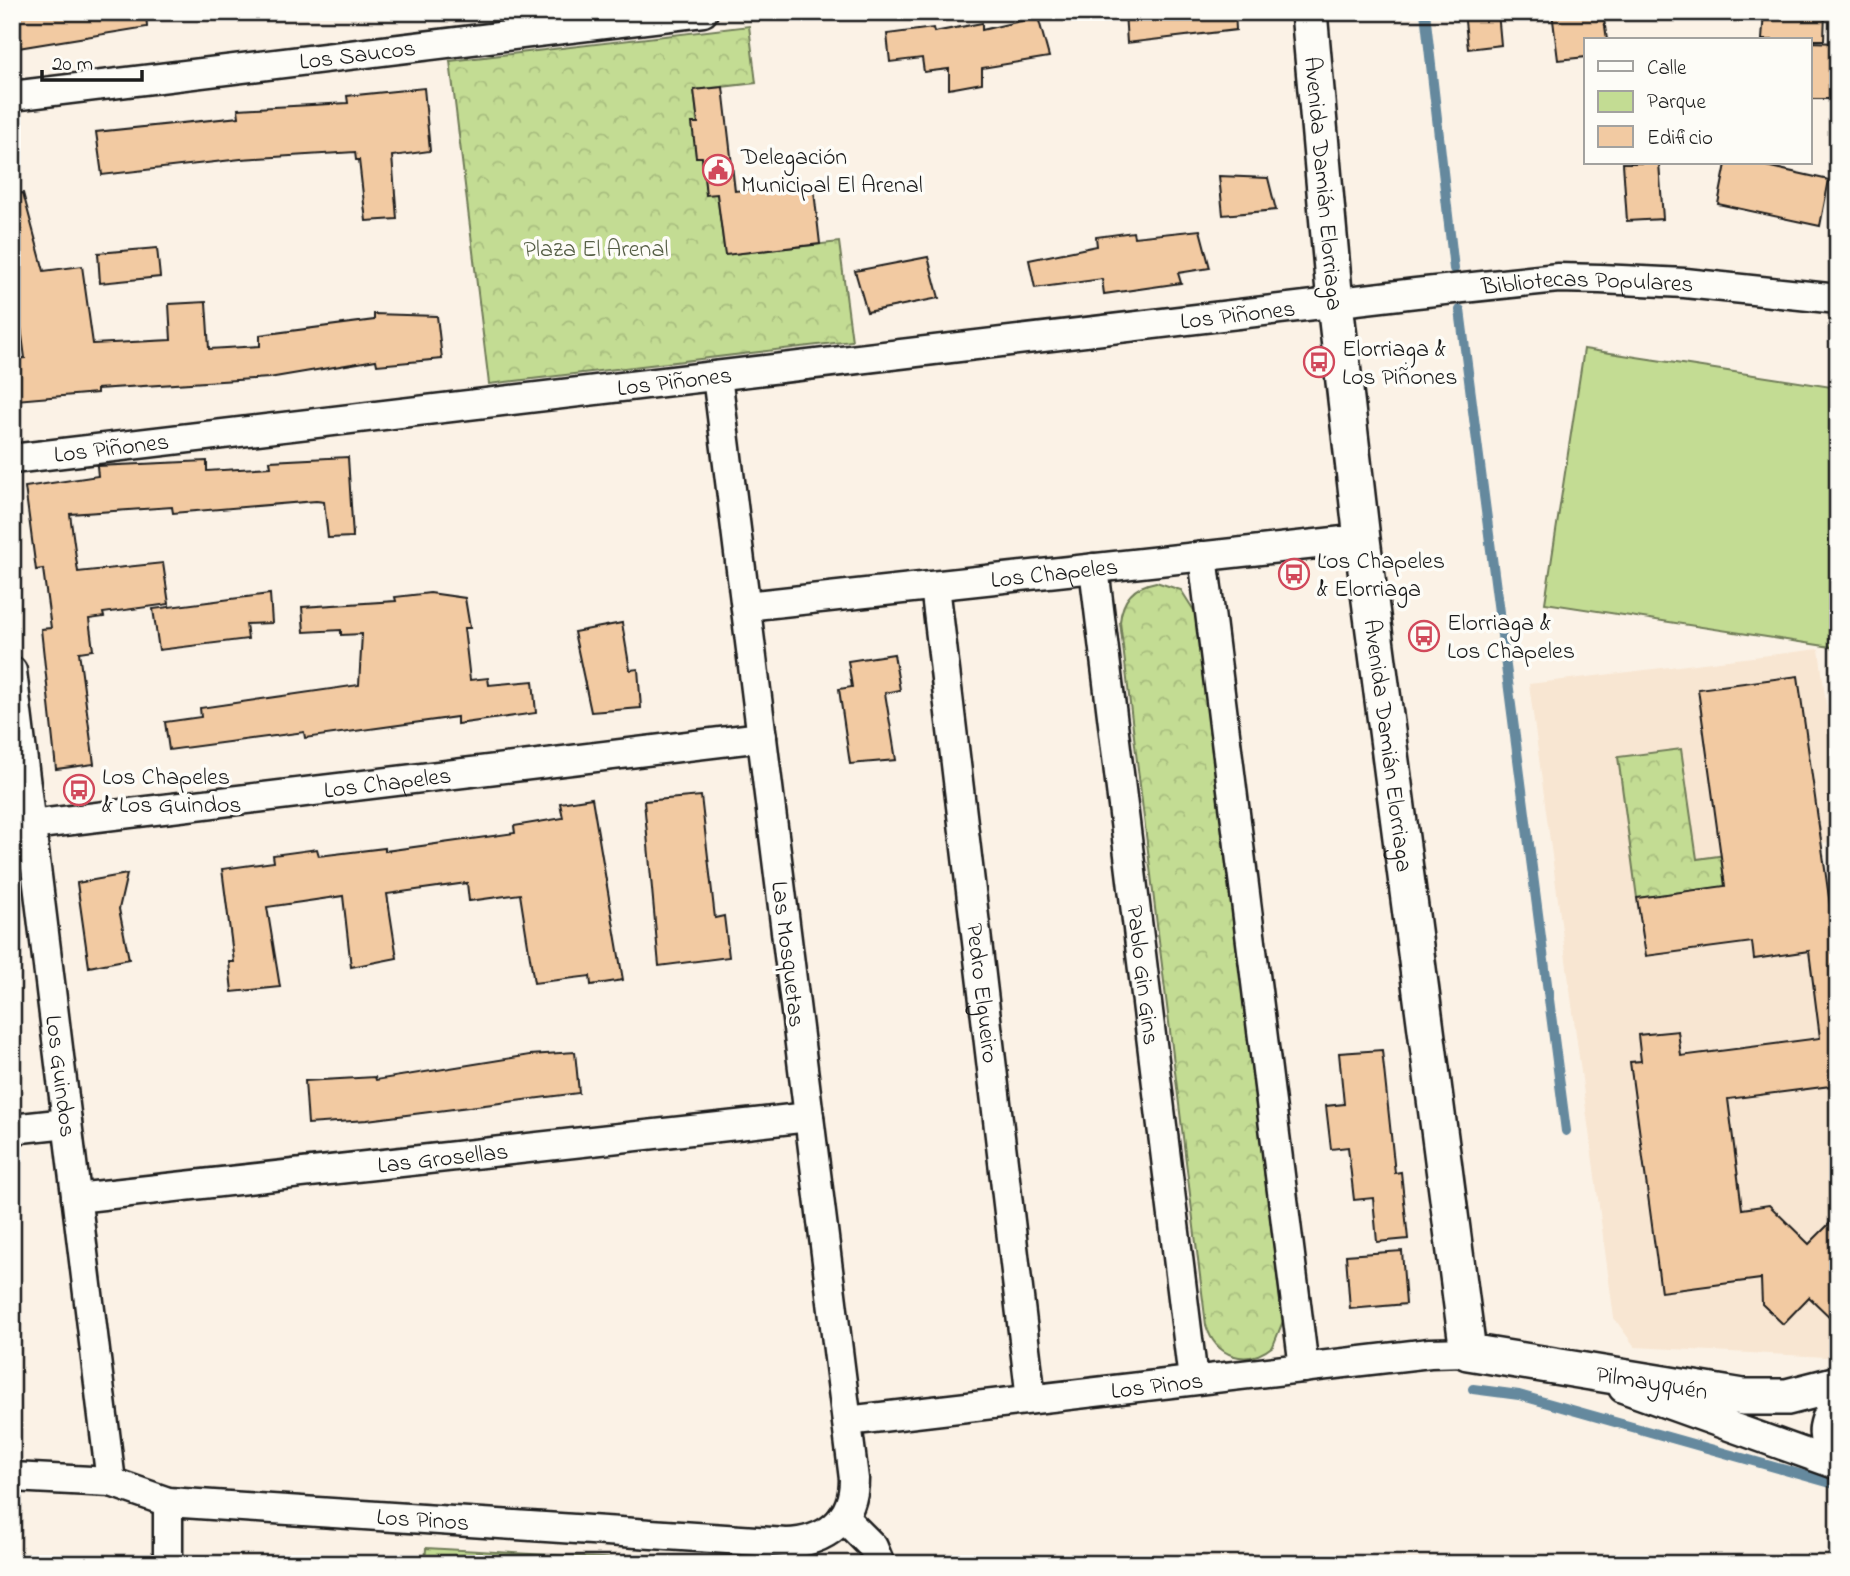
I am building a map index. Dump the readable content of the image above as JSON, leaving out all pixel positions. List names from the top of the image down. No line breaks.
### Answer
{"streets":{"street":["Los Saucos","Avenida Damián Elorriaga","Bibliotecas Populares","Los Piñones","Los Chapeles","Las Mosquetas","Pablo Gin Gins","Pedro Elgueiro","Los Guindos","Las Grosellas","Pilmayquén","Los Pinos"]},"crossings":[["Avenida Damián Elorriaga","Bibliotecas Populares"],["Avenida Damián Elorriaga","Los Piñones"],["Avenida Damián Elorriaga","Los Chapeles"],["Avenida Damián Elorriaga","Pilmayquén"],["Avenida Damián Elorriaga","Los Pinos"],["Bibliotecas Populares","Los Piñones"],["Los Piñones","Las Mosquetas"],["Los Chapeles","Las Mosquetas"],["Los Chapeles","Pablo Gin Gins"],["Los Chapeles","Pedro Elgueiro"],["Los Chapeles","Los Guindos"],["Las Mosquetas","Las Grosellas"],["Las Mosquetas","Los Pinos"],["Pablo Gin Gins","Los Pinos"],["Pedro Elgueiro","Los Pinos"],["Los Guindos","Las Grosellas"],["Los Guindos","Los Pinos"],["Pilmayquén","Los Pinos"]],"parks":["Plaza El Arenal"],"places":{"public building":["Delegación Municipal El Arenal"],"bus stop":["Elorriaga & Los Piñones","Los Chapeles & Elorriaga","Elorriaga & Los Chapeles","Los Chapeles & Los Guindos"]},"legend":["Calle","Parque","Edificio"],"scale_bar":"20 m"}
